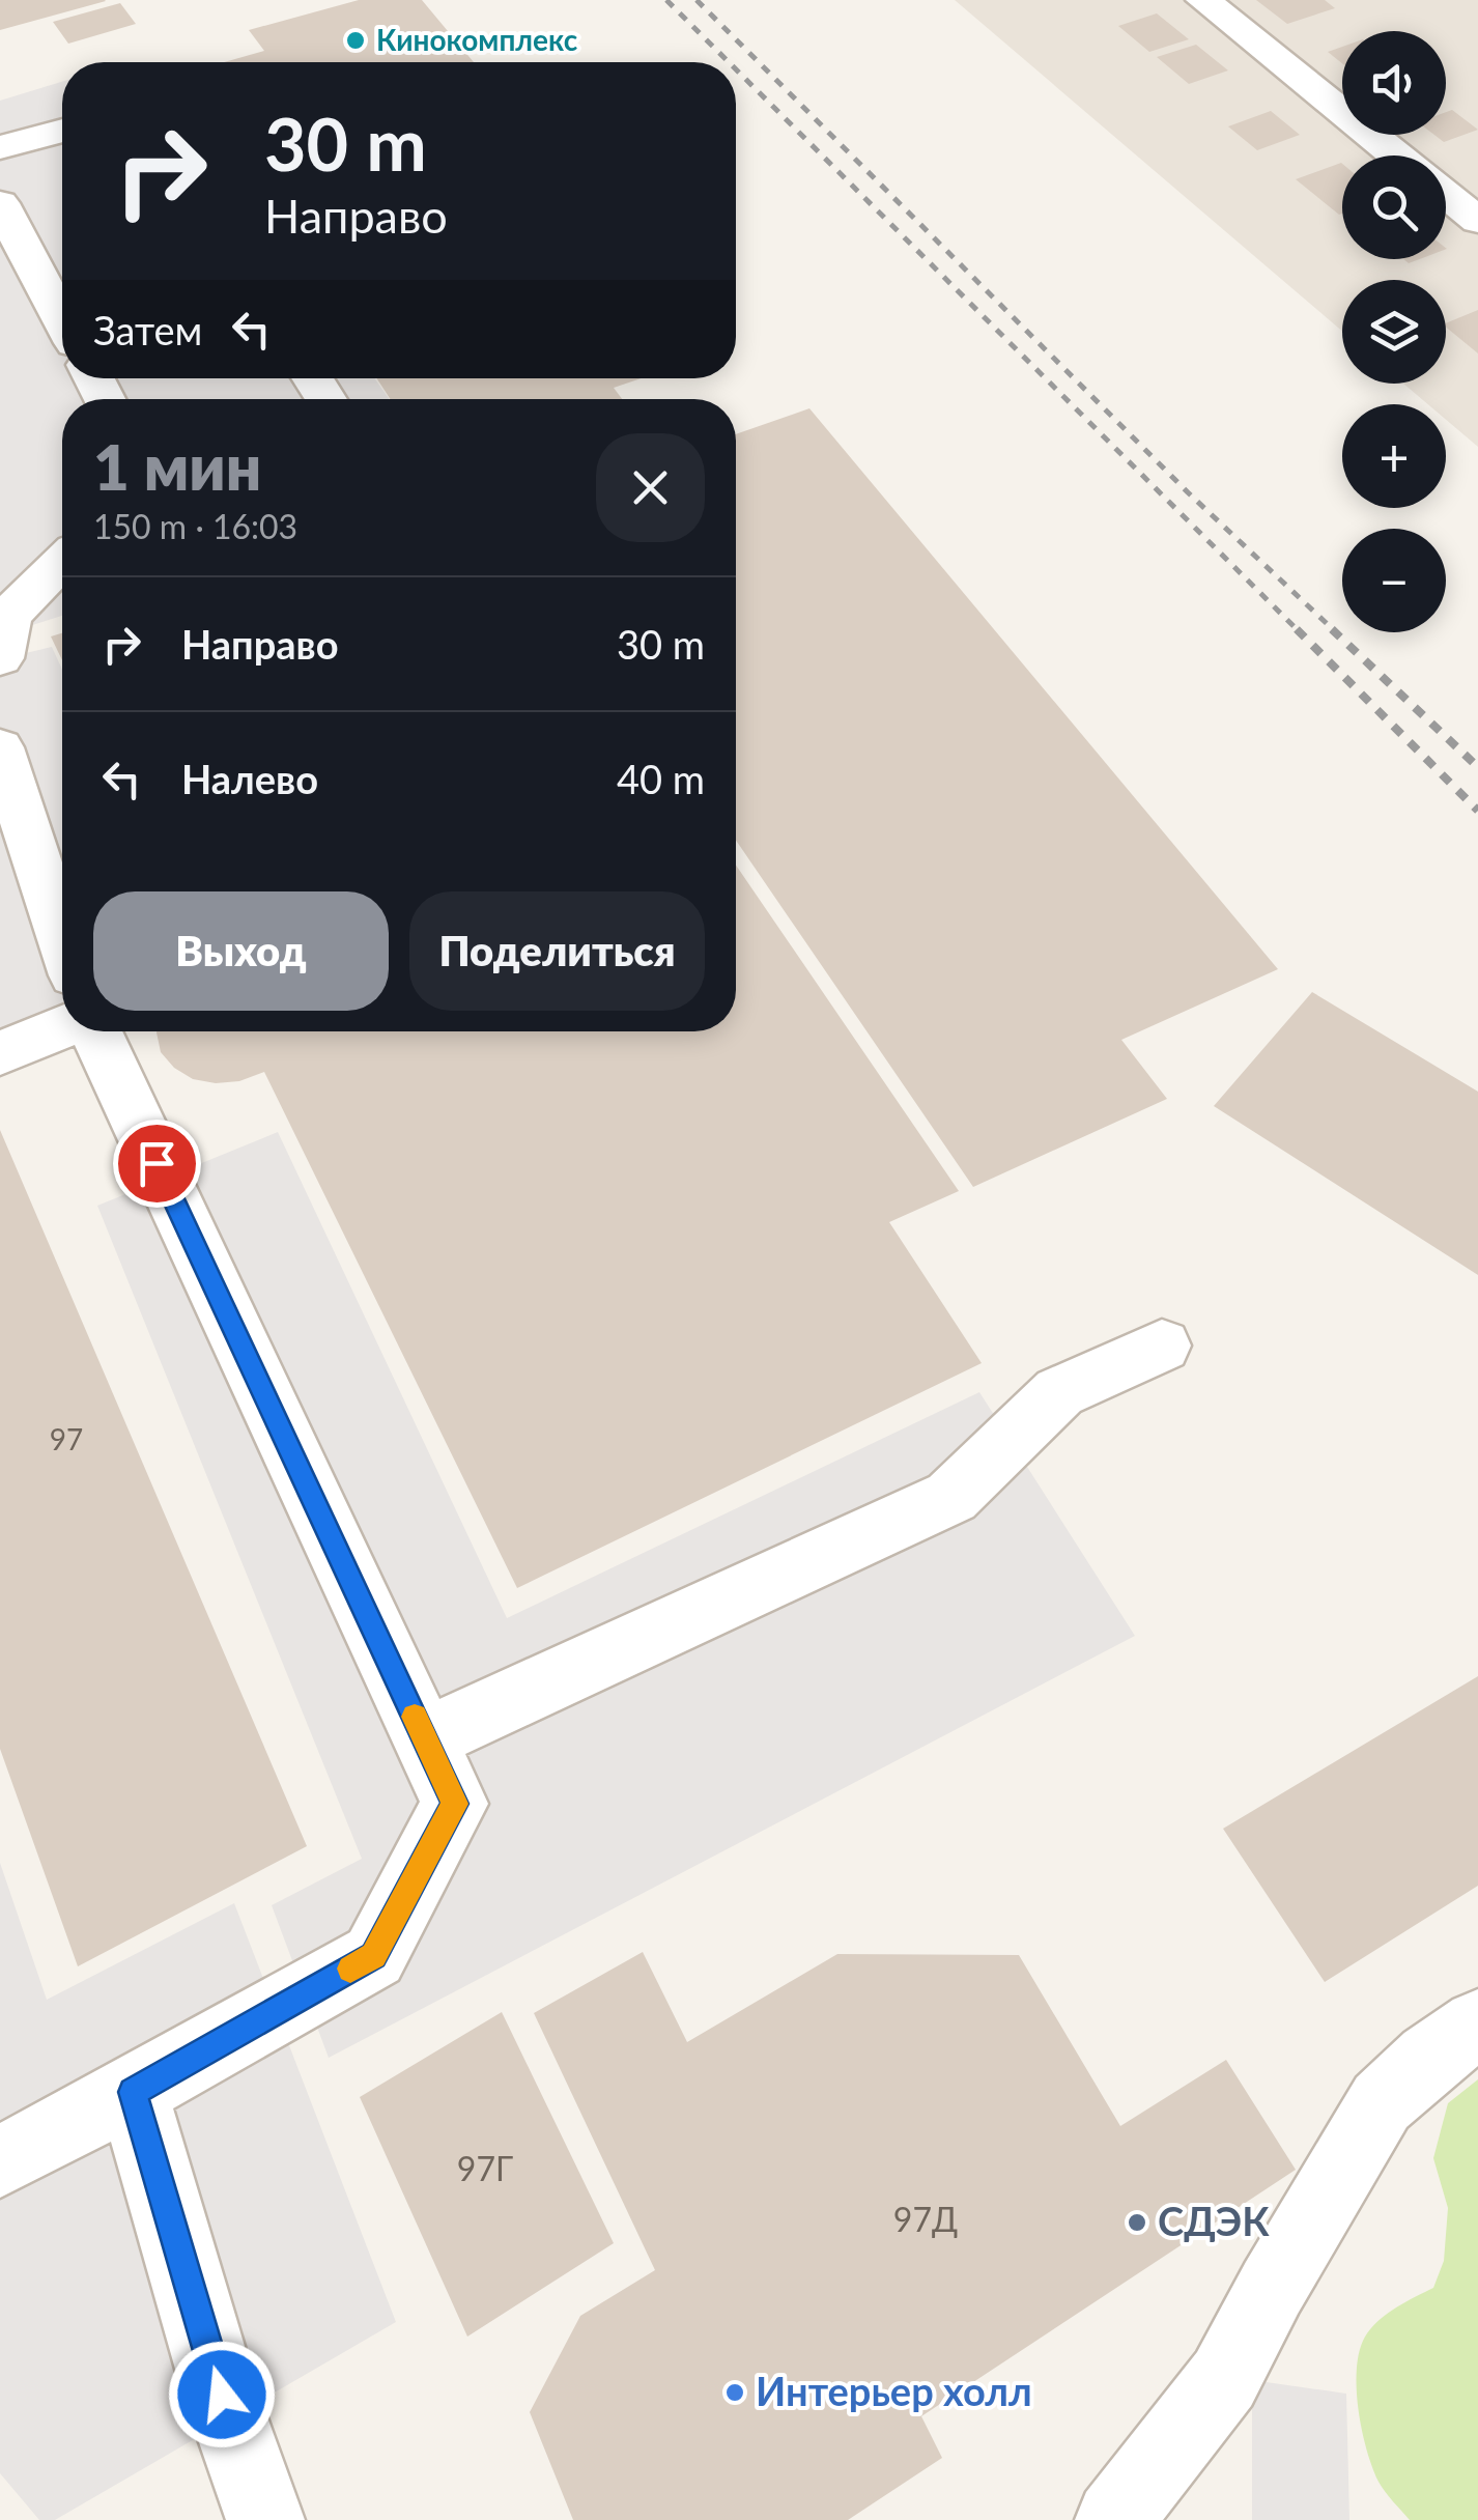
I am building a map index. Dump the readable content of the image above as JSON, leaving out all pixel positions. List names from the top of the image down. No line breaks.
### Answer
{"places":["Кинокомплекс","СДЭК","Интерьер холл"],"house_numbers":["97","97Г","97Д"],"page":{"map_buttons":["+","−"],"turn":["30 m","Направо"],"then":"Затем","heading":["1 мин","150 m · 16:03"],"list":[{"name":"Направо","value":"30 m"},{"name":"Налево","value":"40 m"}],"buttons":["Выход","Поделиться"]}}
